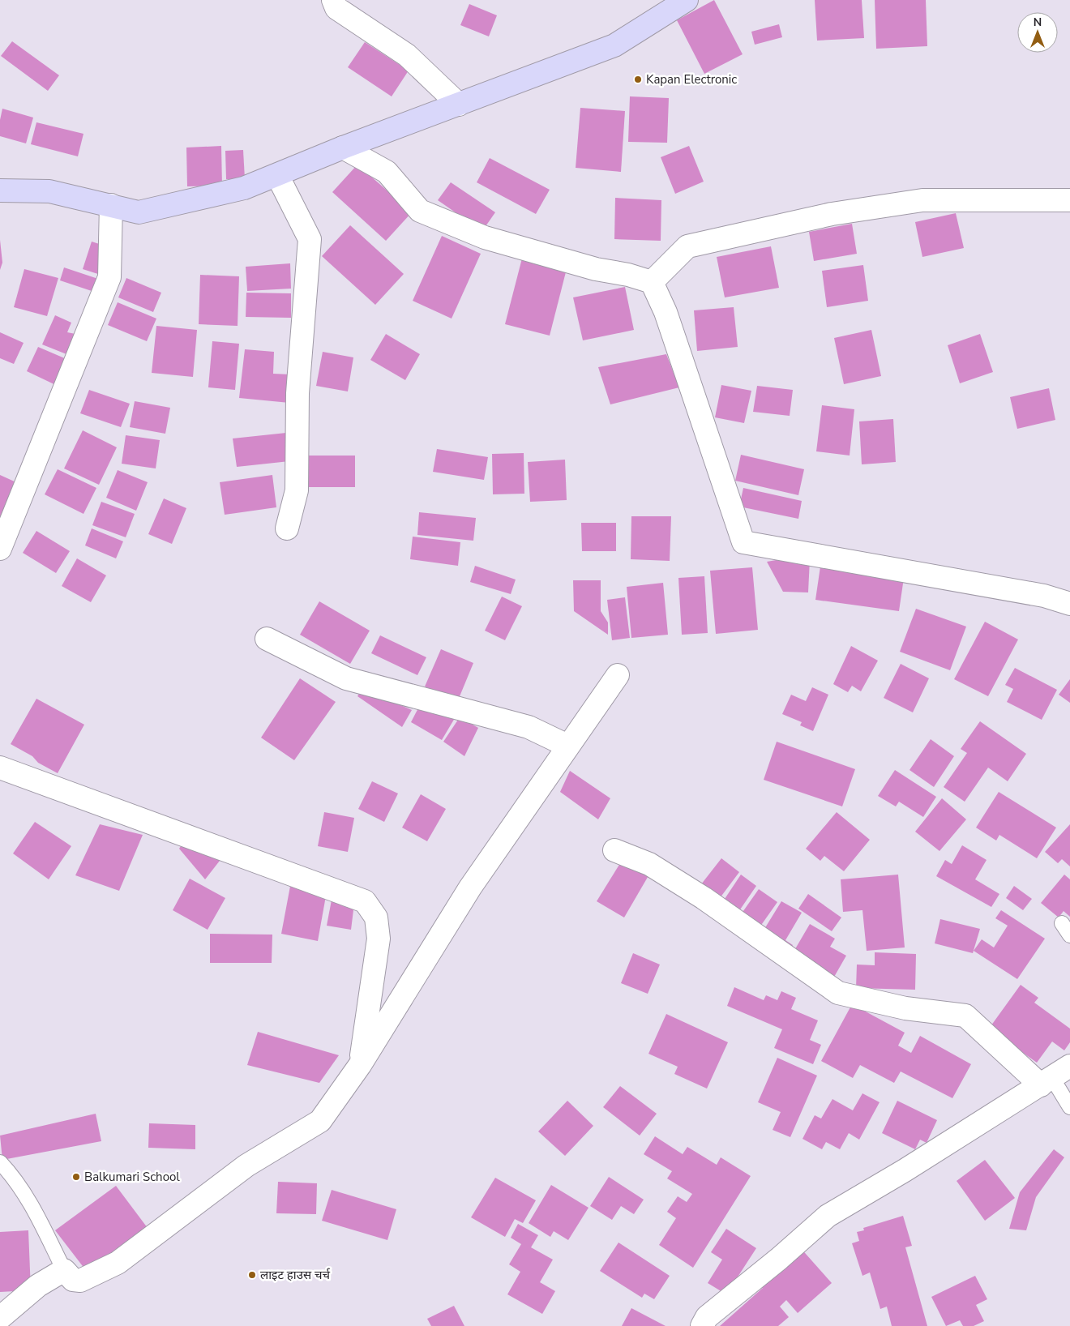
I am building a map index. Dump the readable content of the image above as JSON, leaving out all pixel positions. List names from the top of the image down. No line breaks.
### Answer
{"places":["Kapan Electronic","Balkumari School","लाइट हाउस चर्च"],"north":"top"}
